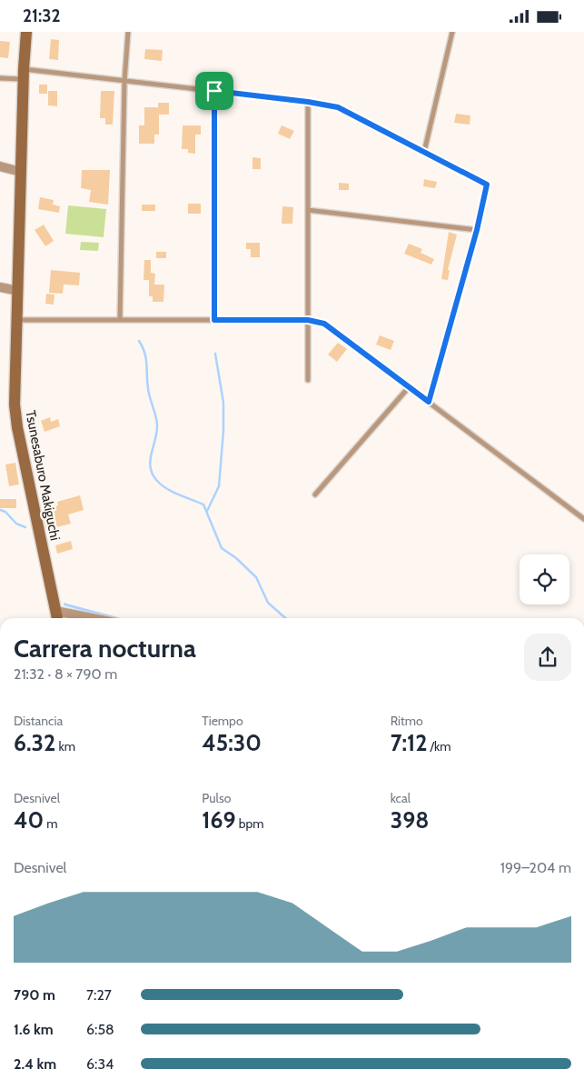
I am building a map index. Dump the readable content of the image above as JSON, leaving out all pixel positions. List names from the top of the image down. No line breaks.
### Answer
{"streets":{"street":["Tsunesaburo Makiguchi"]},"page":{"status":"21:32","heading":["Carrera nocturna","21:32 · 8 × 790 m"],"stats":[["Distancia","6.32 km"],["Tiempo","45:30"],["Ritmo","7:12 /km"],["Desnivel","40 m"],["Pulso","169 bpm"],["kcal","398"]],"chart":["Desnivel","199–204 m"],"list":[{"name":"790 m","note":"7:27"},{"name":"1.6 km","note":"6:58"},{"name":"2.4 km","note":"6:34"}]}}
